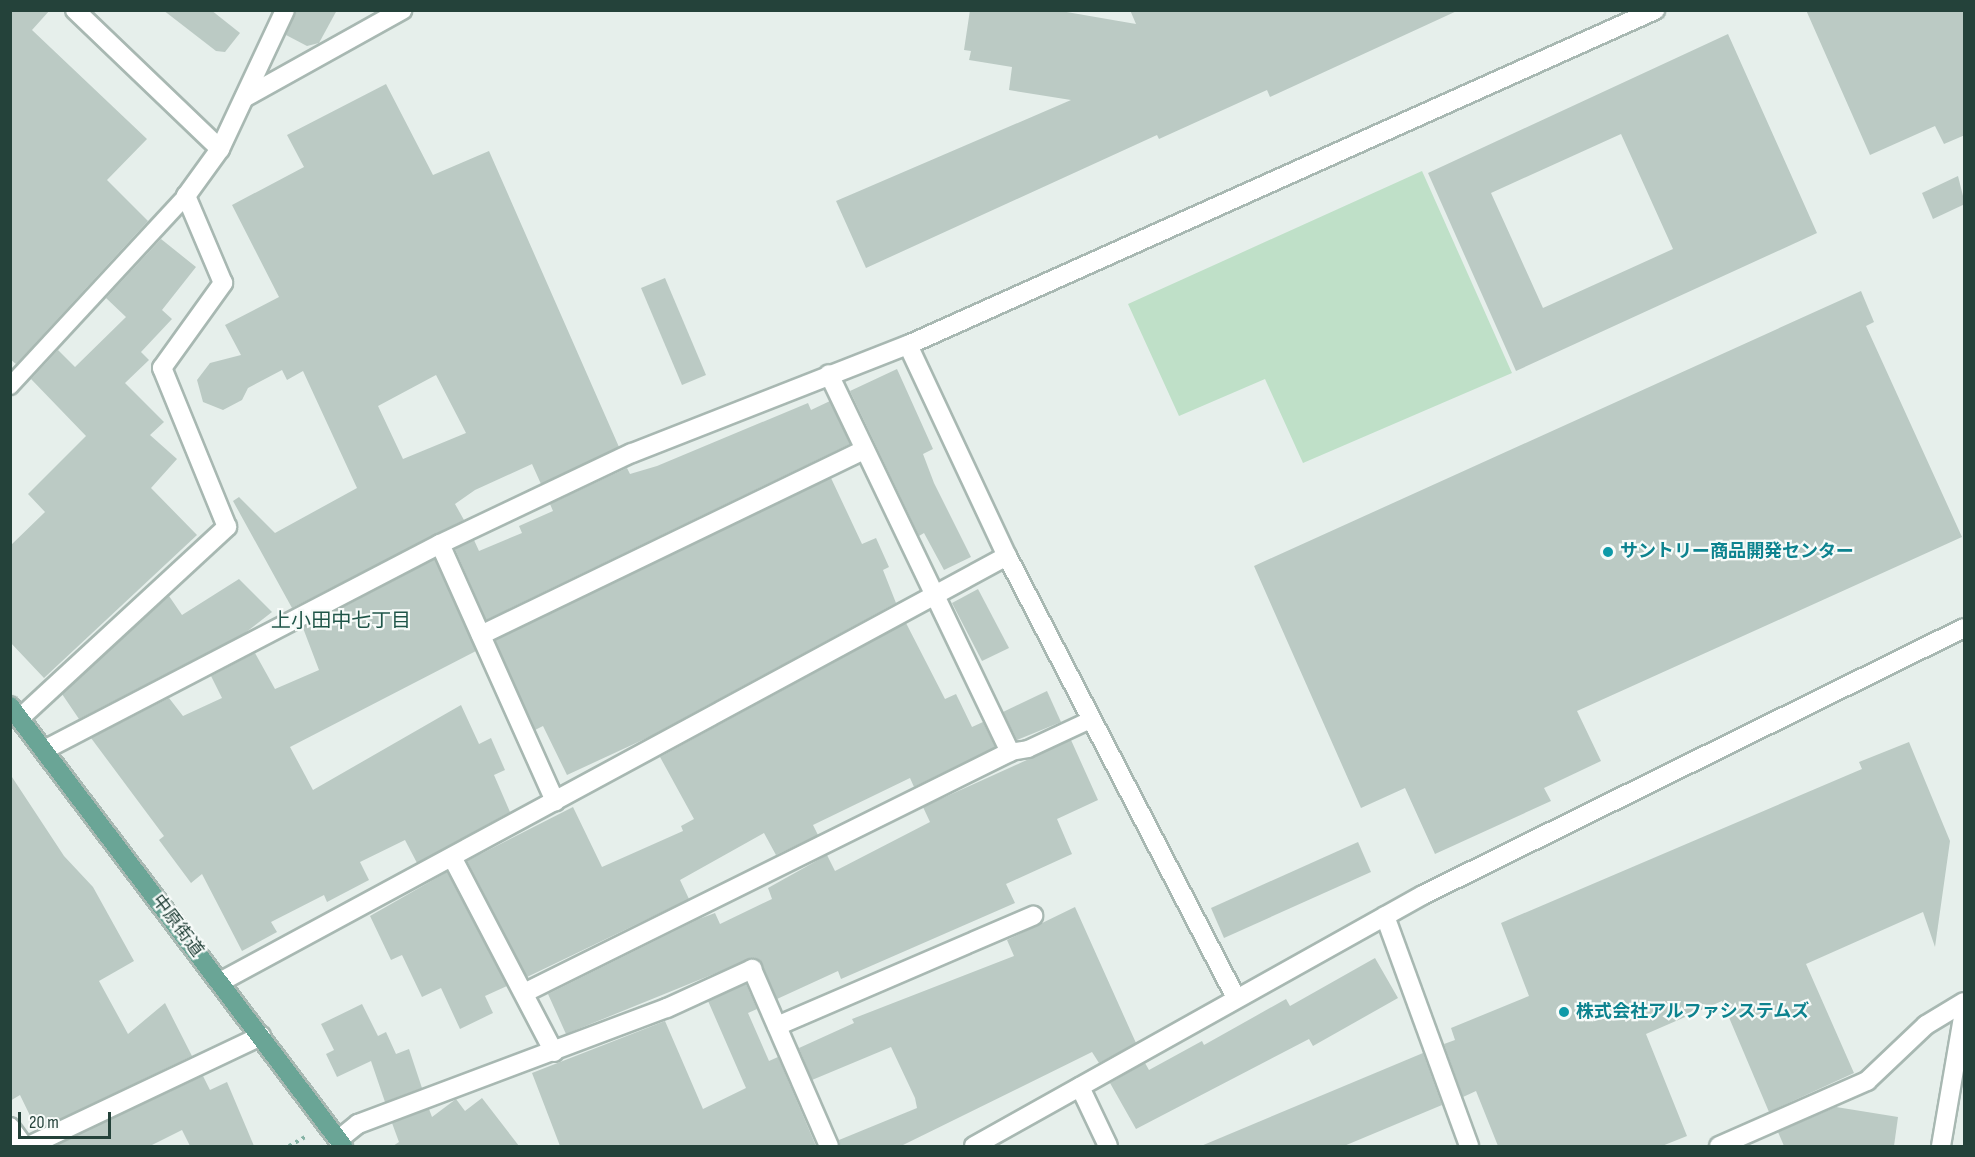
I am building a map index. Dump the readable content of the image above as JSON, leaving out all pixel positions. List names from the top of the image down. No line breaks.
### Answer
{"streets":{"main road":["中原街道"]},"districts":["上小田中七丁目"],"places":["サントリー商品開発センター","株式会社アルファシステムズ"],"scale_bar":"20 m"}
